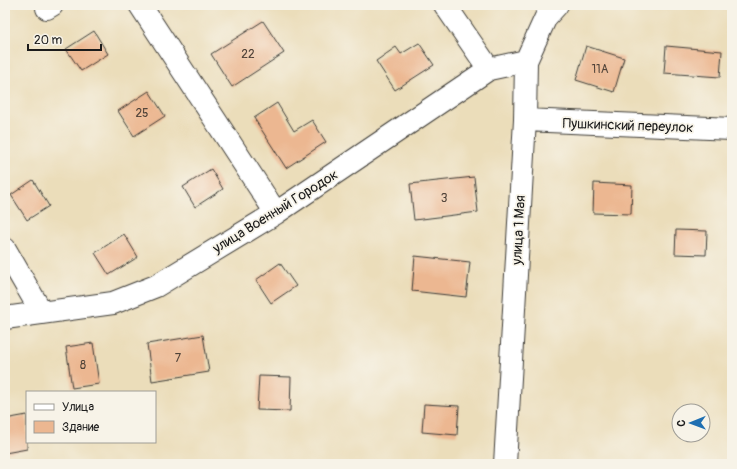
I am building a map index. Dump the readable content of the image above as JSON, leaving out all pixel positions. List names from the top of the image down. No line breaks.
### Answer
{"streets":{"street":["Пушкинский переулок","улица Военный Городок","улица 1 Мая"]},"crossings":[["Пушкинский переулок","улица 1 Мая"],["улица Военный Городок","улица 1 Мая"]],"house_numbers":["22","11А","25","3","7","8"],"legend":["Улица","Здание"],"scale_bar":"20 m","north":"left"}
